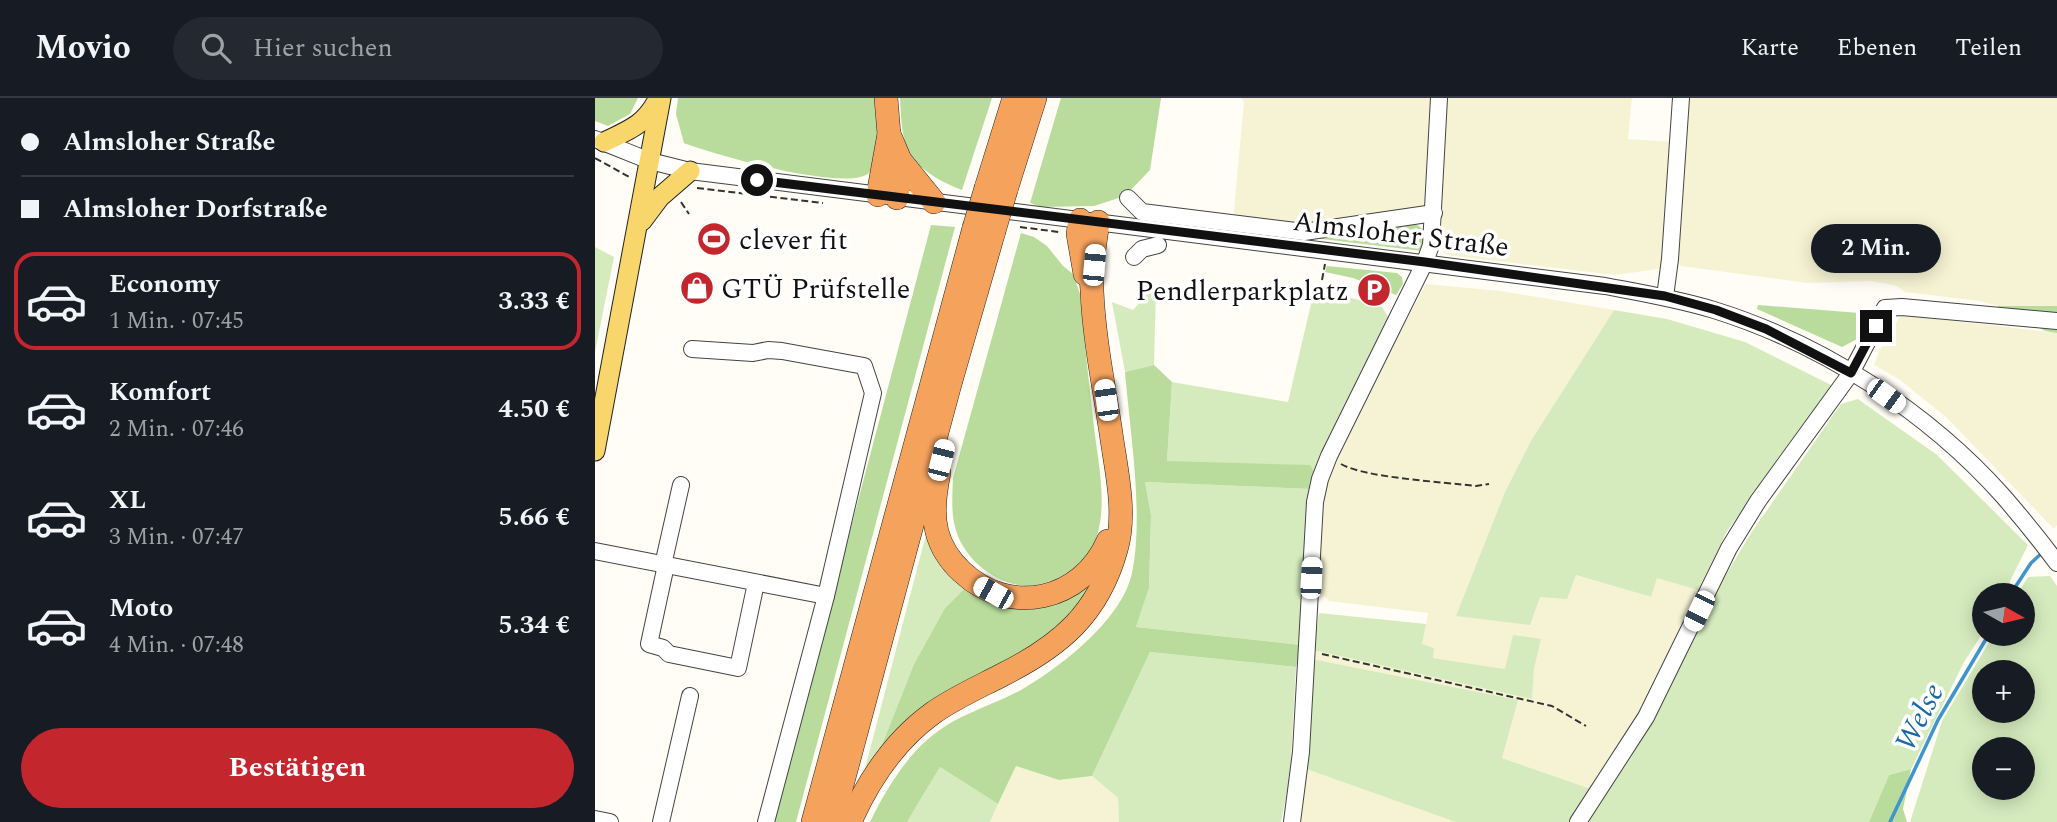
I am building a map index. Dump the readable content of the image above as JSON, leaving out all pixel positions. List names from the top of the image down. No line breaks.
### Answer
{"streets":{"street":["Almsloher Straße"]},"water":["Welse"],"places":{"sports":["clever fit"],"shop":["GTÜ Prüfstelle"],"parking":["Pendlerparkplatz"]},"north":"right","page":{"header":"Movio","search":"Hier suchen","nav":["Karte","Ebenen","Teilen"],"banner":["Almsloher Straße","Almsloher Dorfstraße"],"bubble":"2 Min.","list":[{"name":"Economy","note":"1 Min. · 07:45","value":"3.33 €"},{"name":"Komfort","note":"2 Min. · 07:46","value":"4.50 €"},{"name":"XL","note":"3 Min. · 07:47","value":"5.66 €"},{"name":"Moto","note":"4 Min. · 07:48","value":"5.34 €"}],"map_buttons":["+","−"],"buttons":"Bestätigen"}}
